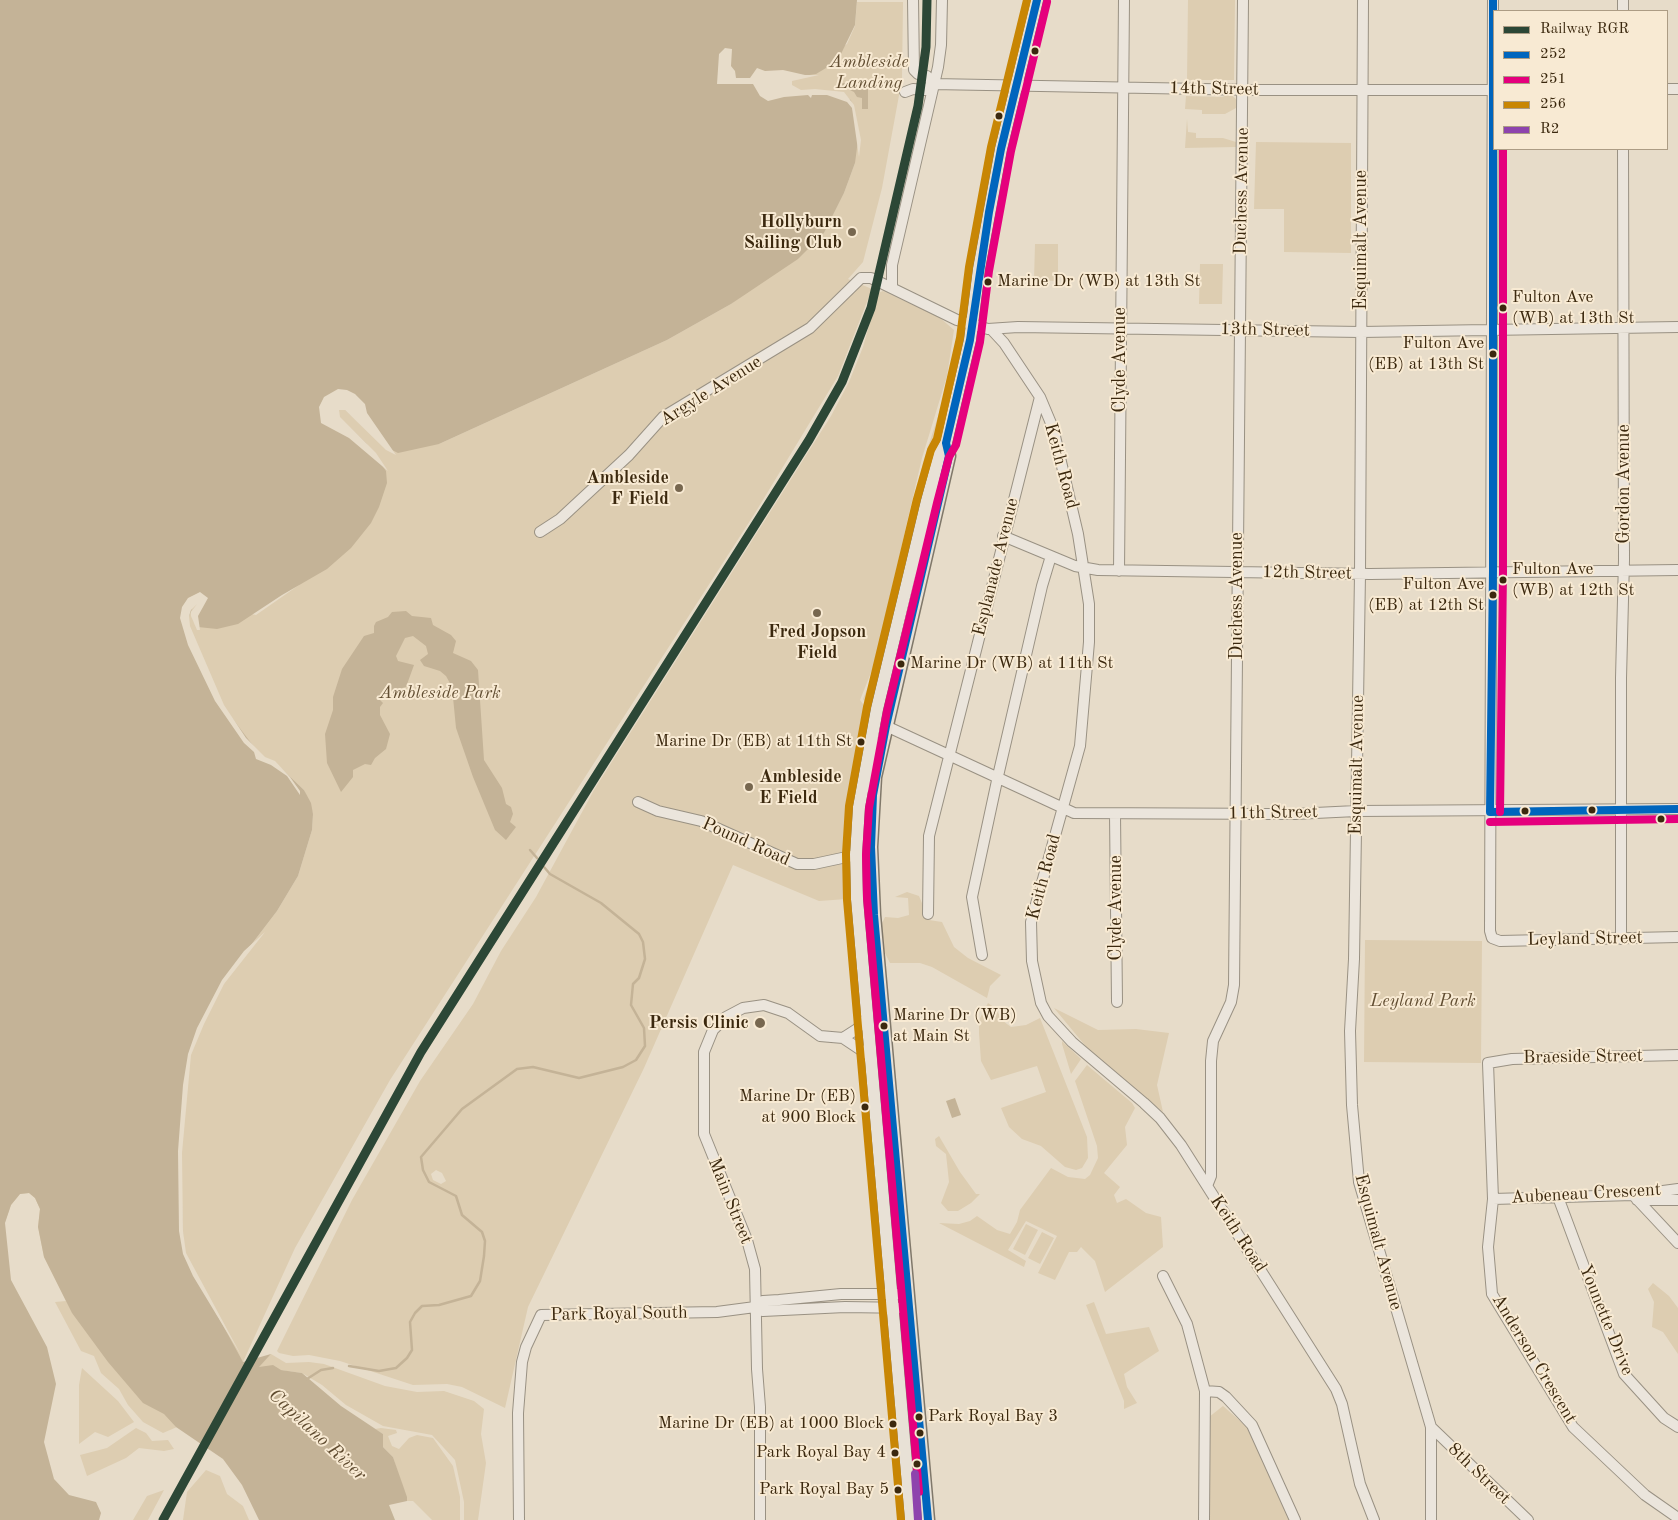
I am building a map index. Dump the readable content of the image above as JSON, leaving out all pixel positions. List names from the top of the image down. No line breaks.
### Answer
{"streets":{"street":["14th Street","Duchess Avenue","Esquimalt Avenue","13th Street","Clyde Avenue","Argyle Avenue","Keith Road","Gordon Avenue","Esplanade Avenue","12th Street","11th Street","Pound Road","Leyland Street","Braeside Street","Aubeneau Crescent","Main Street","Park Royal South","Younette Drive","Anderson Crescent","8th Street"]},"crossings":[["14th Street","Duchess Avenue"],["14th Street","Esquimalt Avenue"],["14th Street","Clyde Avenue"],["Duchess Avenue","13th Street"],["Duchess Avenue","Keith Road"],["Duchess Avenue","12th Street"],["Duchess Avenue","11th Street"],["Esquimalt Avenue","13th Street"],["Esquimalt Avenue","12th Street"],["Esquimalt Avenue","11th Street"],["Esquimalt Avenue","8th Street"],["13th Street","Clyde Avenue"],["13th Street","Argyle Avenue"],["13th Street","Keith Road"],["13th Street","Gordon Avenue"],["Clyde Avenue","12th Street"],["Clyde Avenue","11th Street"],["Keith Road","Esplanade Avenue"],["Keith Road","12th Street"],["Keith Road","11th Street"],["Gordon Avenue","12th Street"],["Gordon Avenue","11th Street"],["Gordon Avenue","Leyland Street"],["Esplanade Avenue","12th Street"],["Esplanade Avenue","11th Street"],["11th Street","Leyland Street"],["Braeside Street","Anderson Crescent"],["Aubeneau Crescent","Younette Drive"],["Aubeneau Crescent","Anderson Crescent"],["Main Street","Park Royal South"]],"water":["Capilano River"],"parks":["Ambleside Landing","Ambleside Park","Leyland Park"],"places":["Hollyburn Sailing Club","Marine Dr (WB) at 13th St","Fulton Ave (WB) at 13th St","Fulton Ave (EB) at 13th St","Ambleside F Field","Fulton Ave (WB) at 12th St","Fulton Ave (EB) at 12th St","Fred Jopson Field","Marine Dr (WB) at 11th St","Marine Dr (EB) at 11th St","Ambleside E Field","Persis Clinic","Marine Dr (WB) at Main St","Marine Dr (EB) at 900 Block","Park Royal Bay 3","Marine Dr (EB) at 1000 Block","Park Royal Bay 4","Park Royal Bay 5"],"lines":["rail line RGR","transit line 252","transit line 256","transit line 251","transit line R2"],"legend":["Railway RGR","252","251","256","R2"]}
